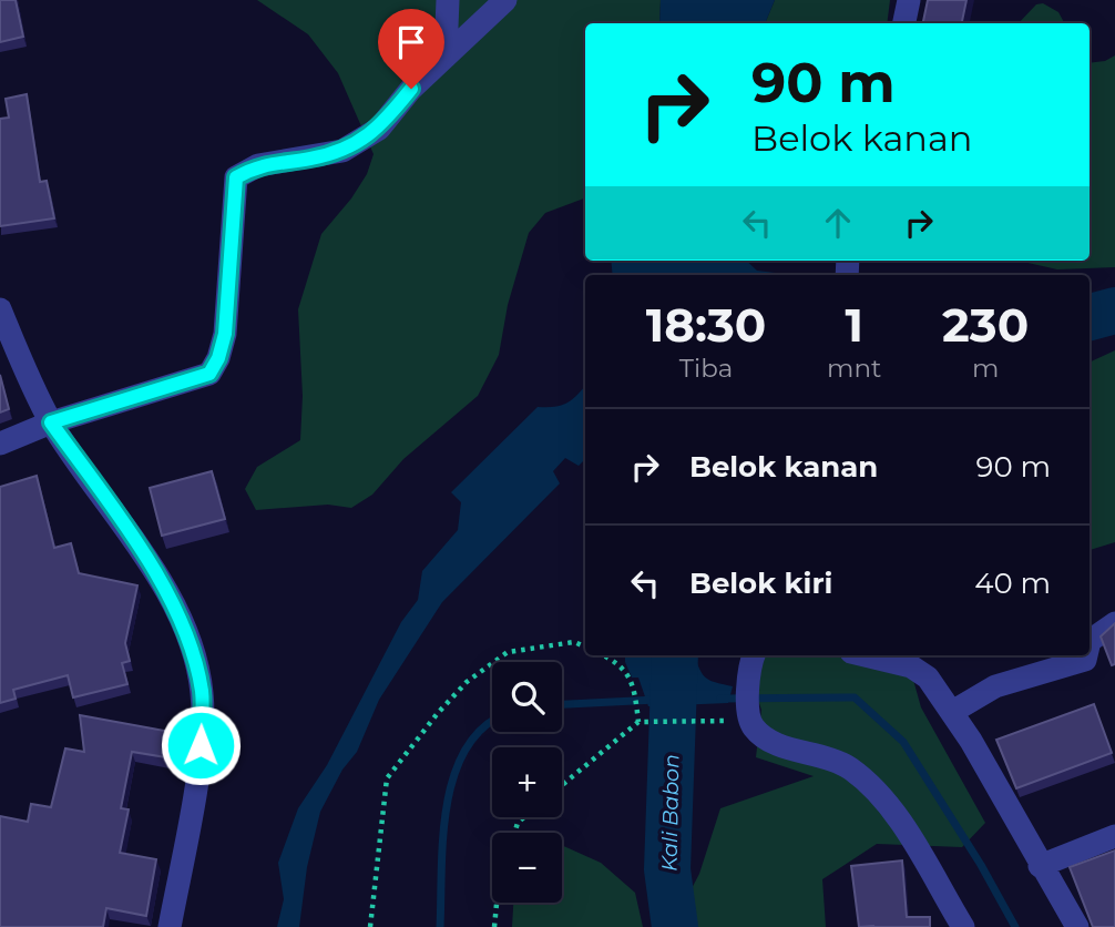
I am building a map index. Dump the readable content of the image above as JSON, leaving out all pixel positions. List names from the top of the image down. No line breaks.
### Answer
{"water":["Kali Babon"],"page":{"turn":["90 m","Belok kanan"],"eta":["18:30","Tiba","1","mnt","230","m"],"list":[{"name":"Belok kanan","value":"90 m"},{"name":"Belok kiri","value":"40 m"}],"map_buttons":["+","−"]}}
